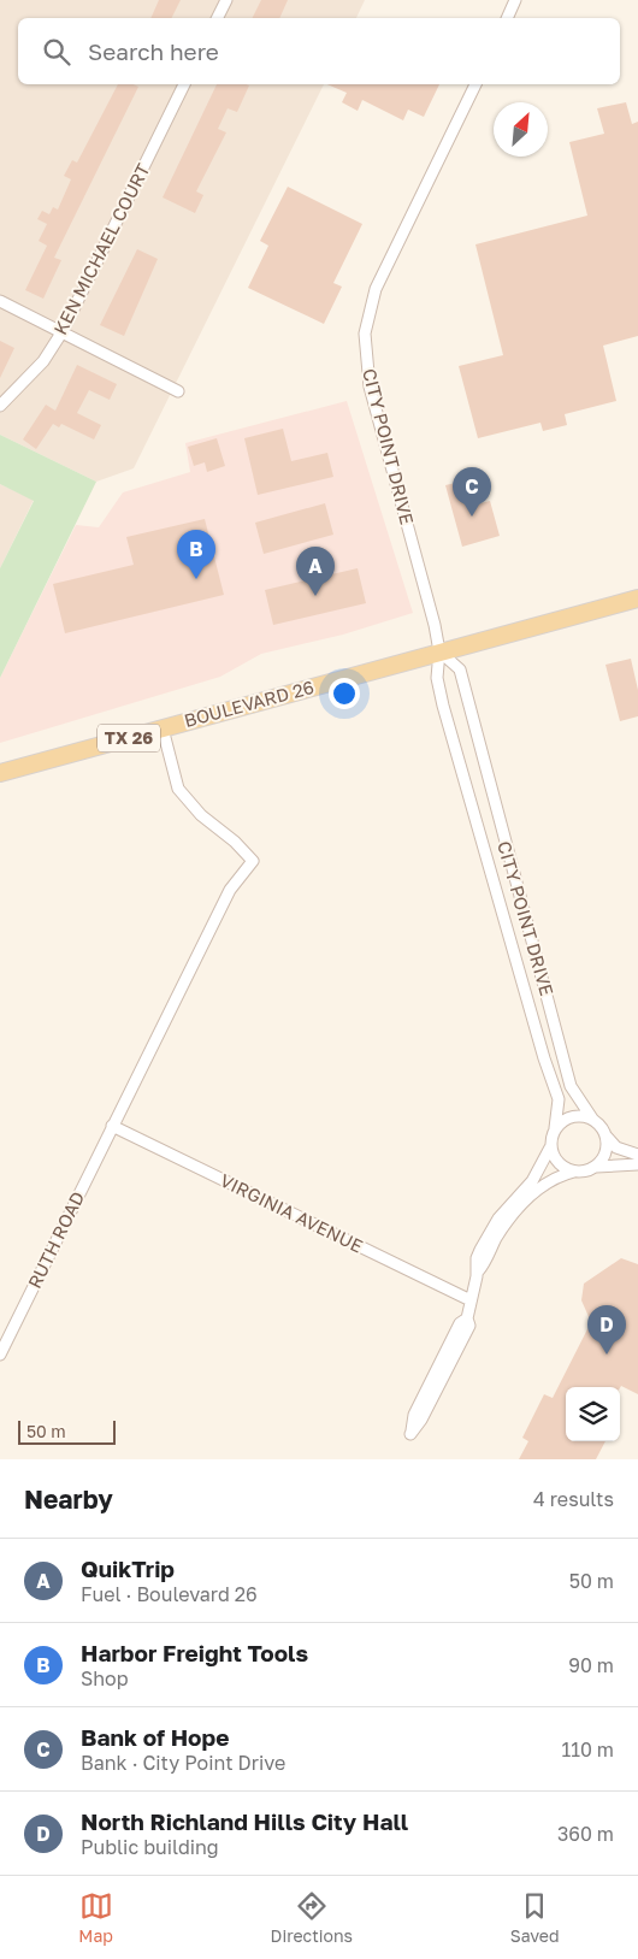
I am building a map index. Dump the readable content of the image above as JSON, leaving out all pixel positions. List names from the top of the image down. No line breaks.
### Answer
{"streets":{"main road":["BOULEVARD 26","TX 26"],"street":["KEN MICHAEL COURT","CITY POINT DRIVE","VIRGINIA AVENUE","RUTH ROAD"]},"crossings":[["CITY POINT DRIVE","BOULEVARD 26"],["BOULEVARD 26","RUTH ROAD"],["VIRGINIA AVENUE","RUTH ROAD"]],"scale_bar":"50 m","north":"top right","page":{"search":"Search here","pins":["C","B","A","D"],"scale":"50 m","heading":["Nearby","4 results"],"list":[{"mark":"A","name":"QuikTrip","note":"Fuel · Boulevard 26","value":"50 m"},{"mark":"B","name":"Harbor Freight Tools","note":"Shop","value":"90 m"},{"mark":"C","name":"Bank of Hope","note":"Bank · City Point Drive","value":"110 m"},{"mark":"D","name":"North Richland Hills City Hall","note":"Public building","value":"360 m"}],"nav":["Map","Directions","Saved"]}}
